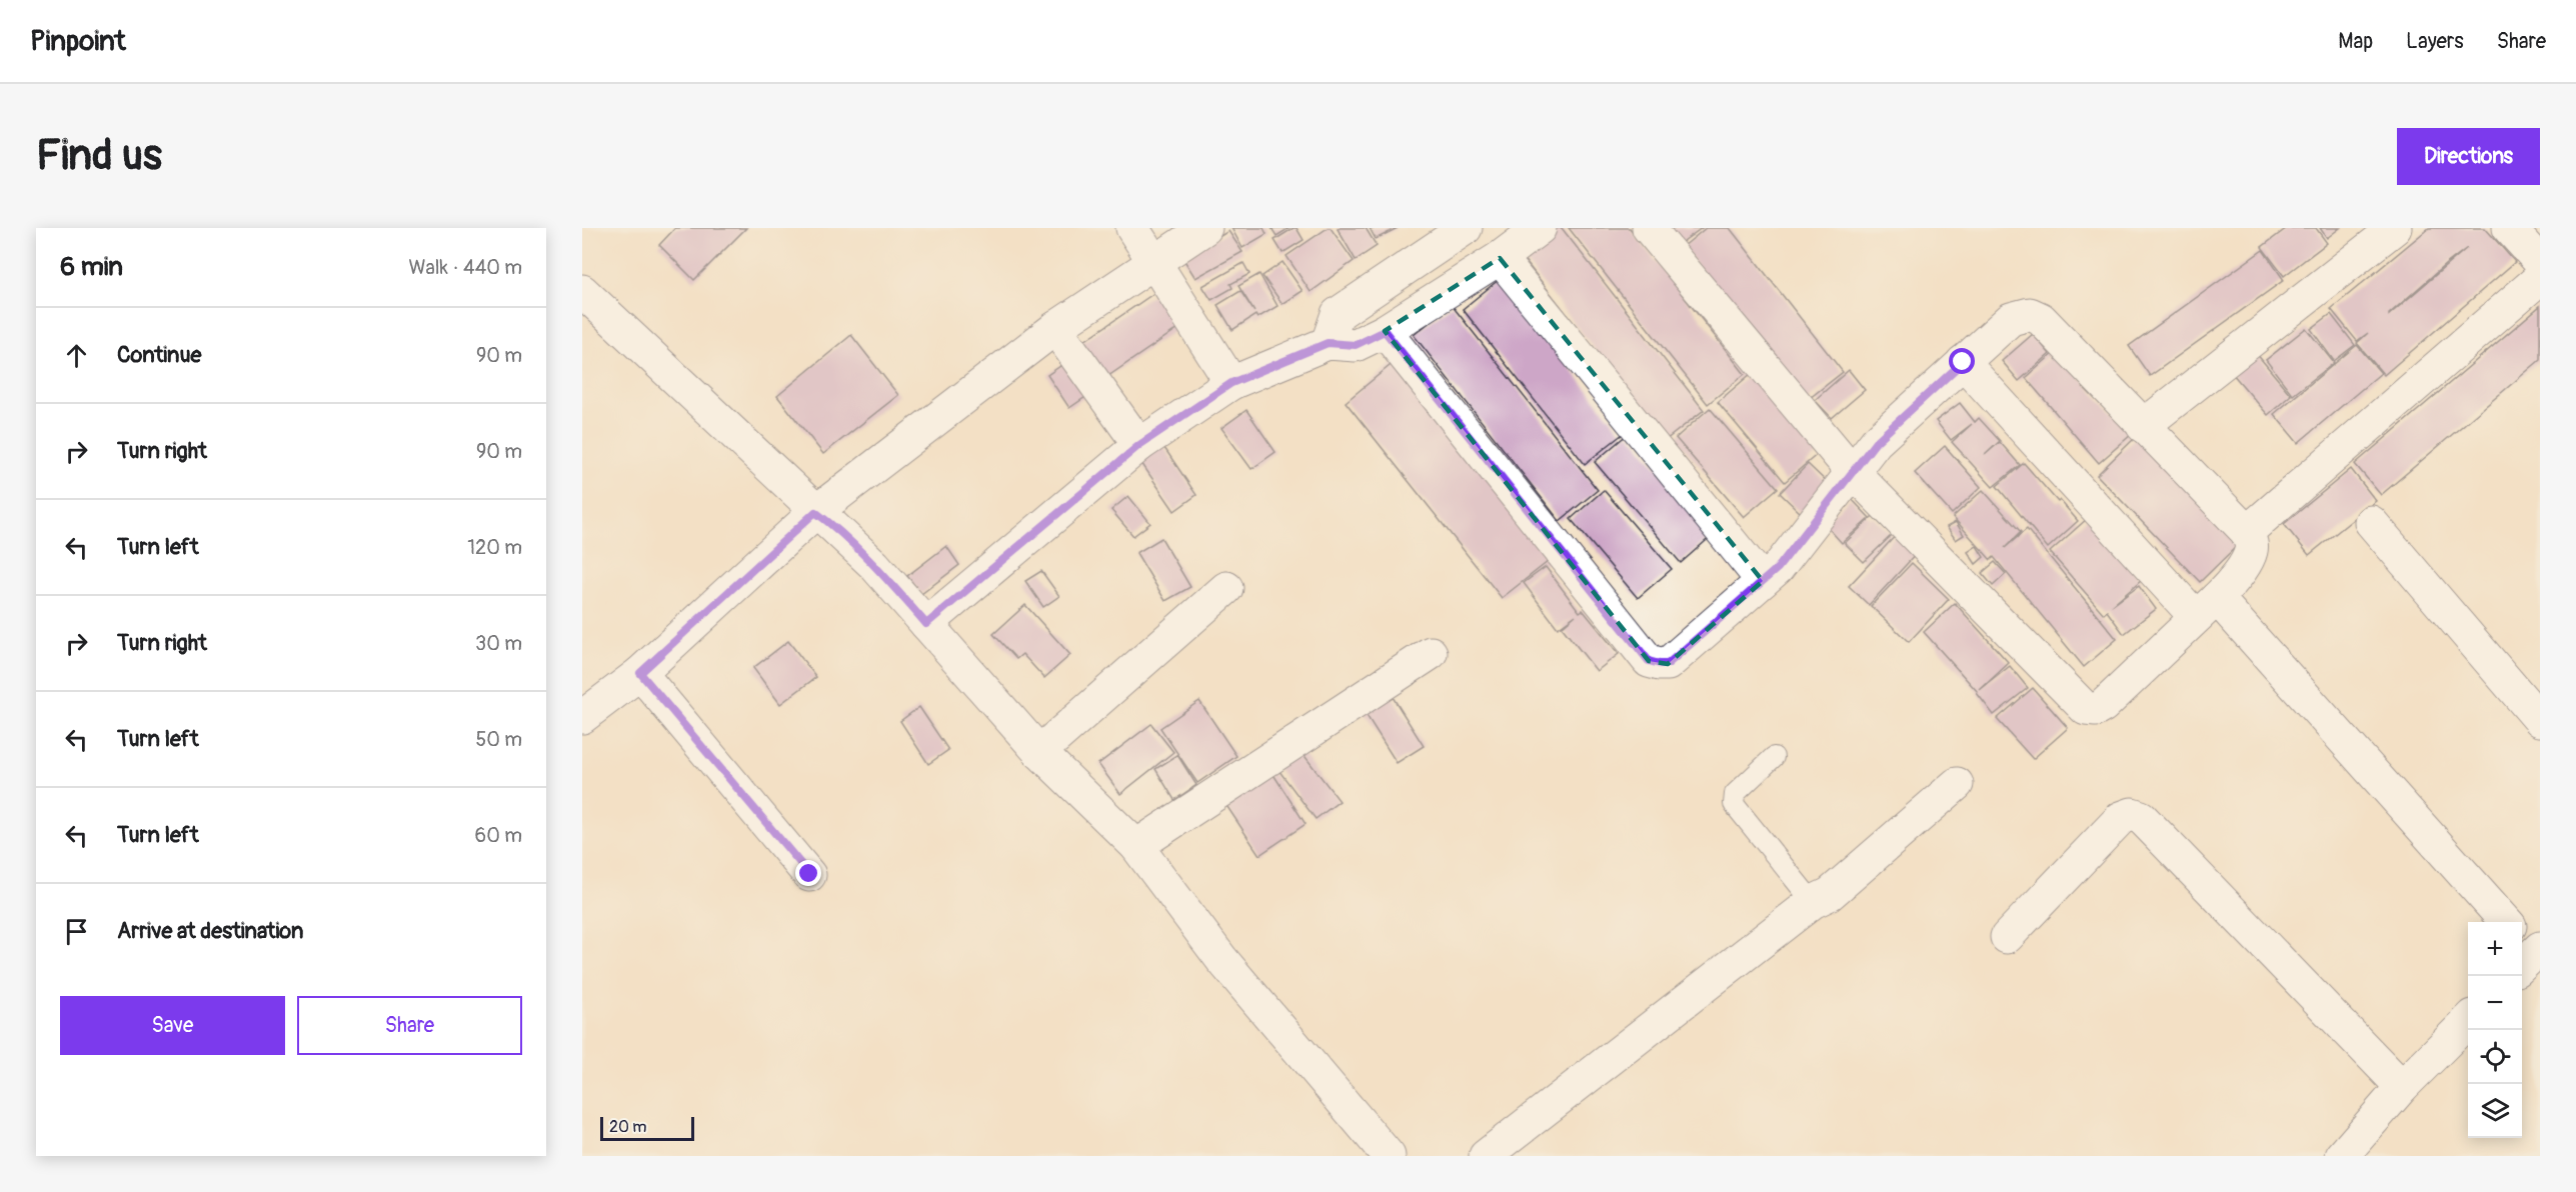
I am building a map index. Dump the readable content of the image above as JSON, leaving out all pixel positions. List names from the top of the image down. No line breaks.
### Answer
{"scale_bar":"20 m","page":{"header":"Pinpoint","nav":["Map","Layers","Share"],"buttons":["Directions",["Save","Share"]],"title":"Find us","heading":["6 min","Walk · 440 m"],"list":[["Continue","90 m"],["Turn right","90 m"],["Turn left","120 m"],["Turn right","30 m"],["Turn left","50 m"],["Turn left","60 m"],"Arrive at destination"],"map_buttons":["+","−"],"scale":"20 m"}}
